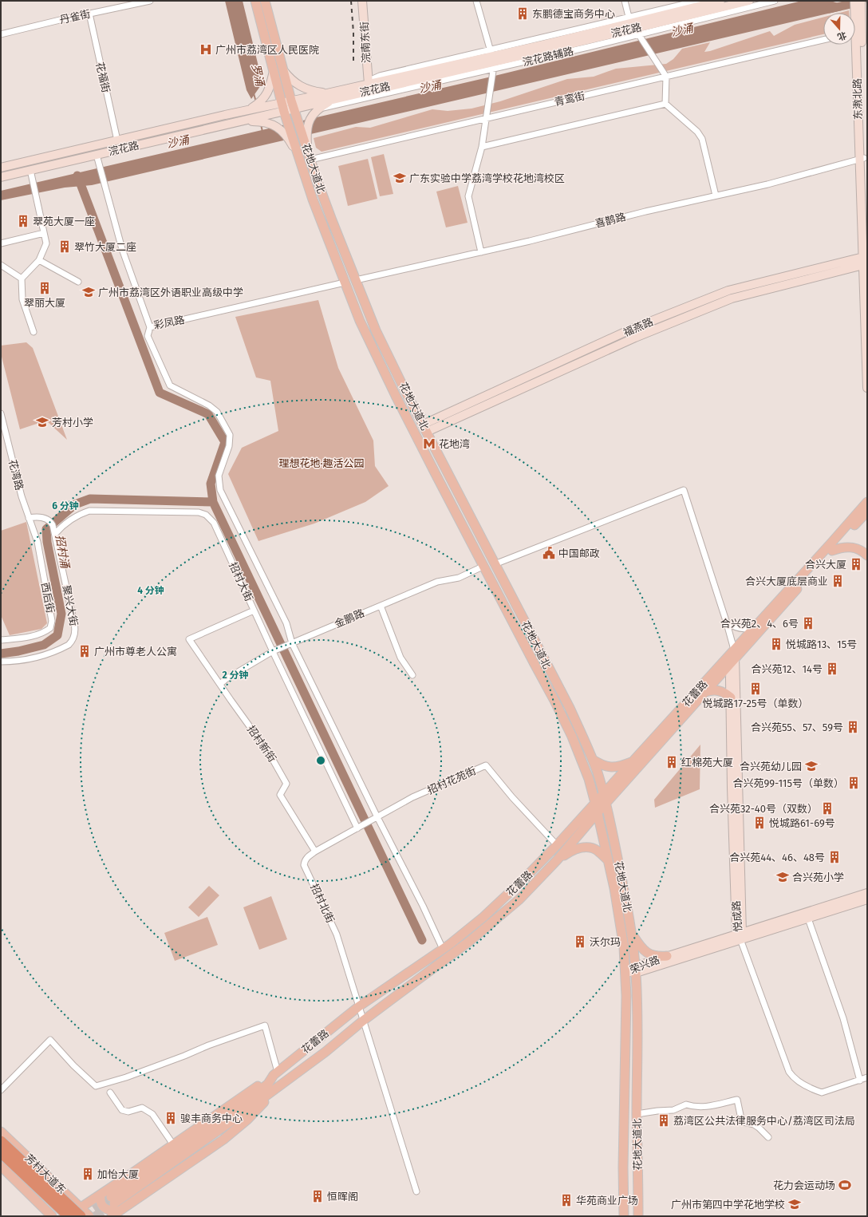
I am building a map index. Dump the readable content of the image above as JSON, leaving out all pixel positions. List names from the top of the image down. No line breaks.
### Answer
{"streets":{"highway":["芳村大道东"],"main road":["浣花路","浣南东街","东漖北路","花地大道北","福燕路","花蕾路","悦成路","荣兴路"],"street":["丹雀街","浣花路辅路","花福街","青鸾街","喜鹊路","彩凤路","花湾路","招村大街","西后街","聚兴大街","金鹏路","招村新街","招村花苑街","招村北街"]},"crossings":[["丹雀街","花福街"],["浣花路","浣南东街"],["浣花路","浣花路辅路"],["浣花路","花福街"],["浣花路","花地大道北"],["浣花路","彩凤路"],["青鸾街","花地大道北"],["东漖北路","喜鹊路"],["东漖北路","福燕路"],["花地大道北","喜鹊路"],["花地大道北","彩凤路"],["花地大道北","福燕路"],["花地大道北","金鹏路"],["花地大道北","花蕾路"],["花地大道北","荣兴路"],["花湾路","西后街"],["招村大街","聚兴大街"],["招村大街","金鹏路"],["招村大街","招村新街"],["招村大街","招村花苑街"],["招村大街","招村北街"],["金鹏路","招村新街"],["花蕾路","招村花苑街"],["花蕾路","招村北街"],["花蕾路","悦成路"],["招村新街","招村北街"],["招村花苑街","招村北街"],["悦成路","荣兴路"]],"water":["沙涌","罗涌","招村涌"],"parks":["理想花地·趣活公园"],"places":{"building":["东鹏德宝商务中心","翠苑大厦一座","翠竹大厦二座","翠丽大厦","合兴大厦","合兴大厦底层商业","合兴苑2、4、6号","悦城路13、15号","广州市尊老人公寓","合兴苑12、14号","悦城路17-25号（单数）","合兴苑55、57、59号","红棉苑大厦","合兴苑99-115号（单数）","合兴苑32-40号（双数）","悦城路61-69号","合兴苑44、46、48号","沃尔玛","骏丰商务中心","荔湾区公共法律服务中心/荔湾区司法局","加怡大厦","恒晖阁","华苑商业广场"],"hospital":["广州市荔湾区人民医院"],"school or university":["广东实验中学荔湾学校花地湾校区","广州市荔湾区外语职业高级中学","芳村小学","合兴苑幼儿园","合兴苑小学","广州市第四中学花地学校"],"metro station":["花地湾"],"public building":["中国邮政"],"sports":["花力会运动场"]},"north":"bottom","rings":["6 分钟","4 分钟","2 分钟"]}
